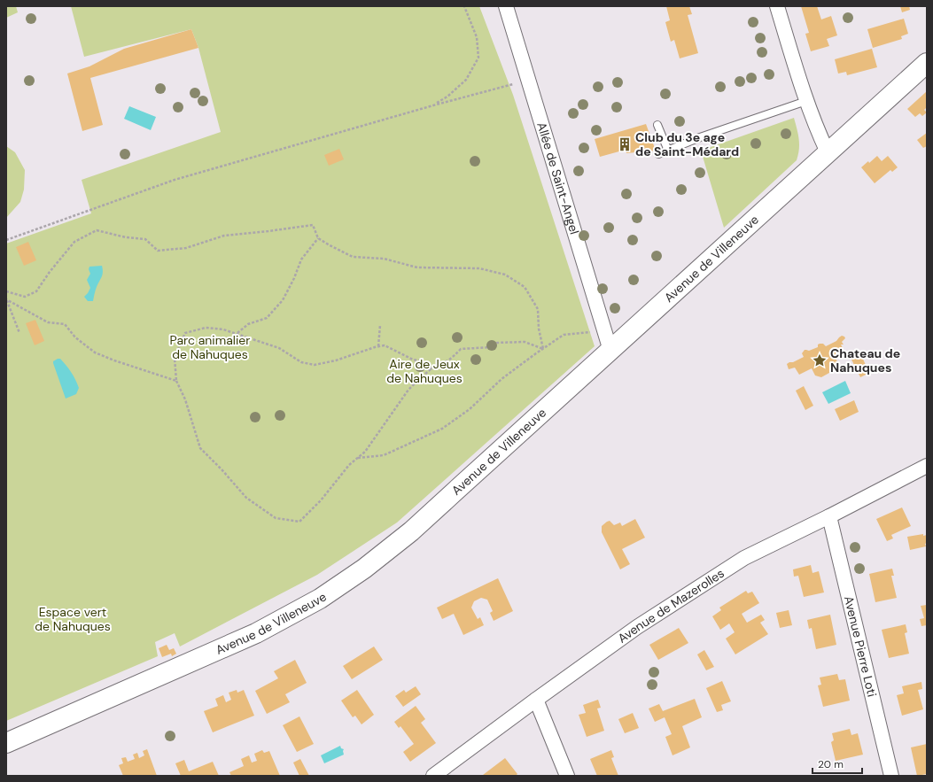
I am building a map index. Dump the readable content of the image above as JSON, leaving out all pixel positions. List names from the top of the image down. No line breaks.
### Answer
{"streets":{"main road":["Avenue de Villeneuve"],"street":["Allée de Saint-Angel","Avenue de Mazerolles","Avenue Pierre Loti"]},"crossings":[["Allée de Saint-Angel","Avenue de Villeneuve"],["Avenue de Mazerolles","Avenue Pierre Loti"]],"parks":["Parc animalier de Nahuques","Aire de Jeux de Nahuques","Espace vert de Nahuques"],"places":{"building":["Club du 3e age de Saint-Médard"],"place":["Chateau de Nahuques"]},"scale_bar":"20 m"}
